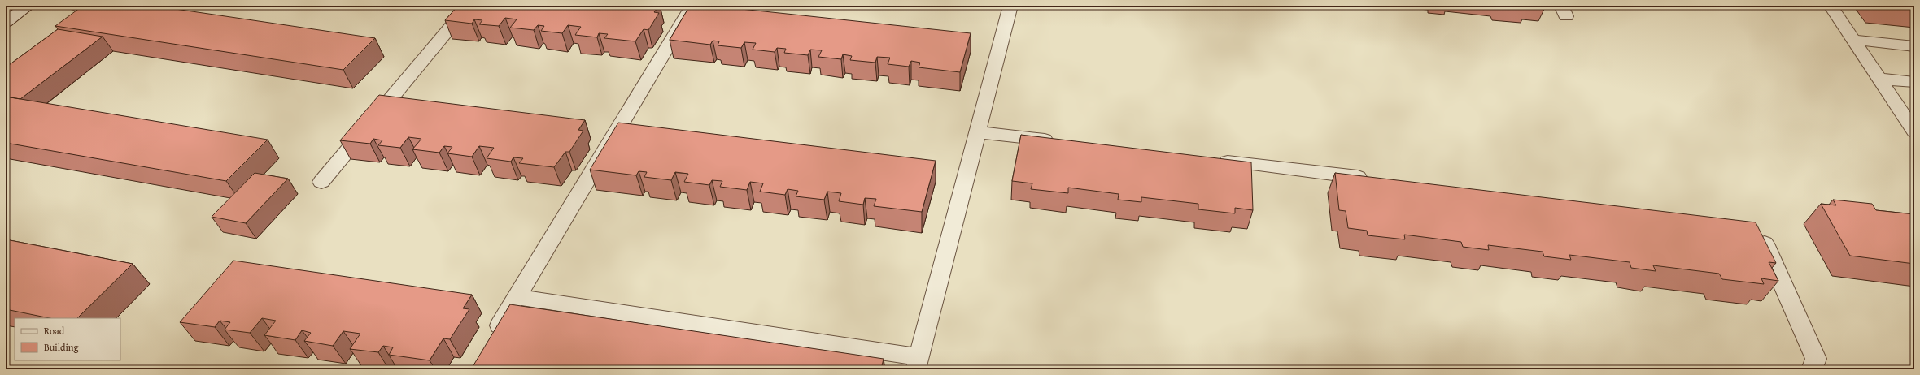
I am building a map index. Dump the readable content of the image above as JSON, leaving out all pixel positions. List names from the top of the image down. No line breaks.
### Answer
{"legend":["Road","Building"]}
